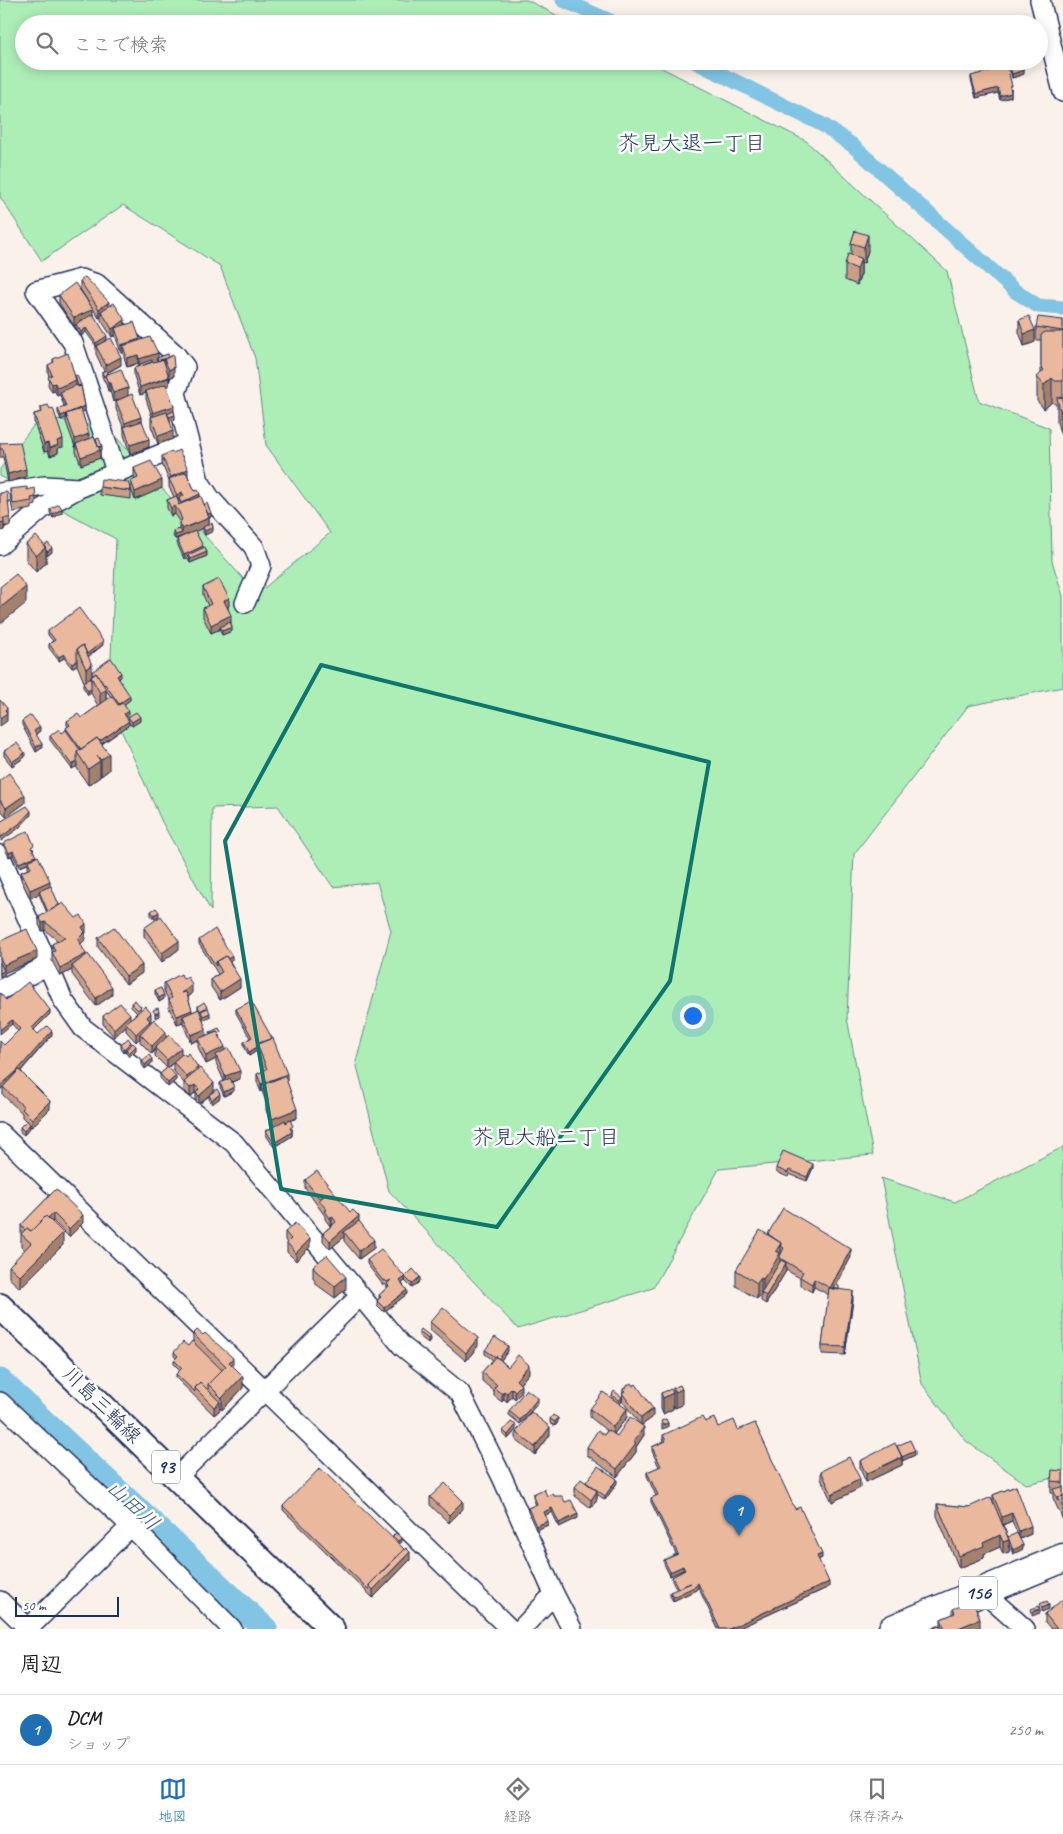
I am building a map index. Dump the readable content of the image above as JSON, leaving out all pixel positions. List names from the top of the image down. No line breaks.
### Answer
{"streets":{"highway":["156"],"main road":["川島三輪線","93"]},"districts":["芥見大退一丁目","芥見大船二丁目"],"water":["山田川"],"scale_bar":"50 m","page":{"search":"ここで検索","pins":"1","scale":"50 m","heading":"周辺","list":[{"mark":"1","name":"DCM","note":"ショップ","value":"250 m"}],"nav":["地図","経路","保存済み"]}}
